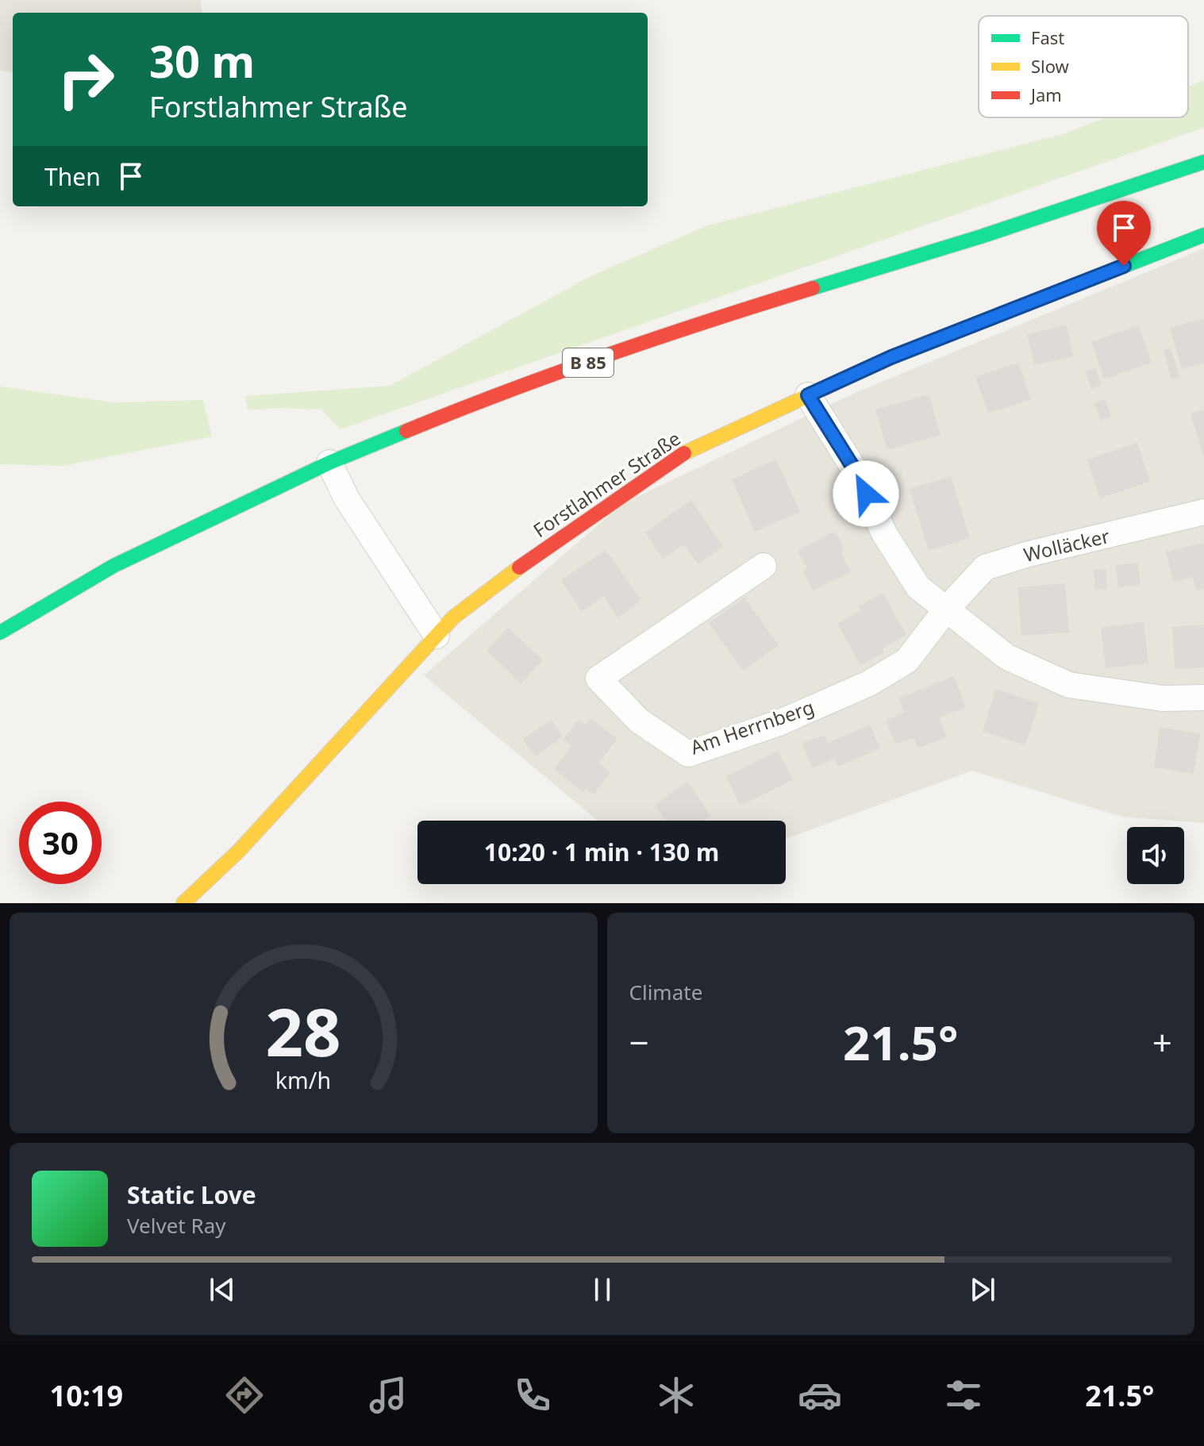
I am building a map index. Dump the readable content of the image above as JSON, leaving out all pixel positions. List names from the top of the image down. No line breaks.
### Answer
{"streets":{"main road":["B 85","Forstlahmer Straße"],"street":["Wolläcker","Am Herrnberg"]},"crossings":[["Wolläcker","Am Herrnberg"]],"legend":["Fast","Slow","Jam"],"page":{"turn":["30 m","Forstlahmer Straße"],"then":"Then","limit":"30","trip":"10:20 · 1 min · 130 m","tile":"Climate","heat":["−","21.5°","+"],"song":["Static Love","Velvet Ray"],"tabs":["10:19","21.5°"],"gauge":["28","km/h"]}}
